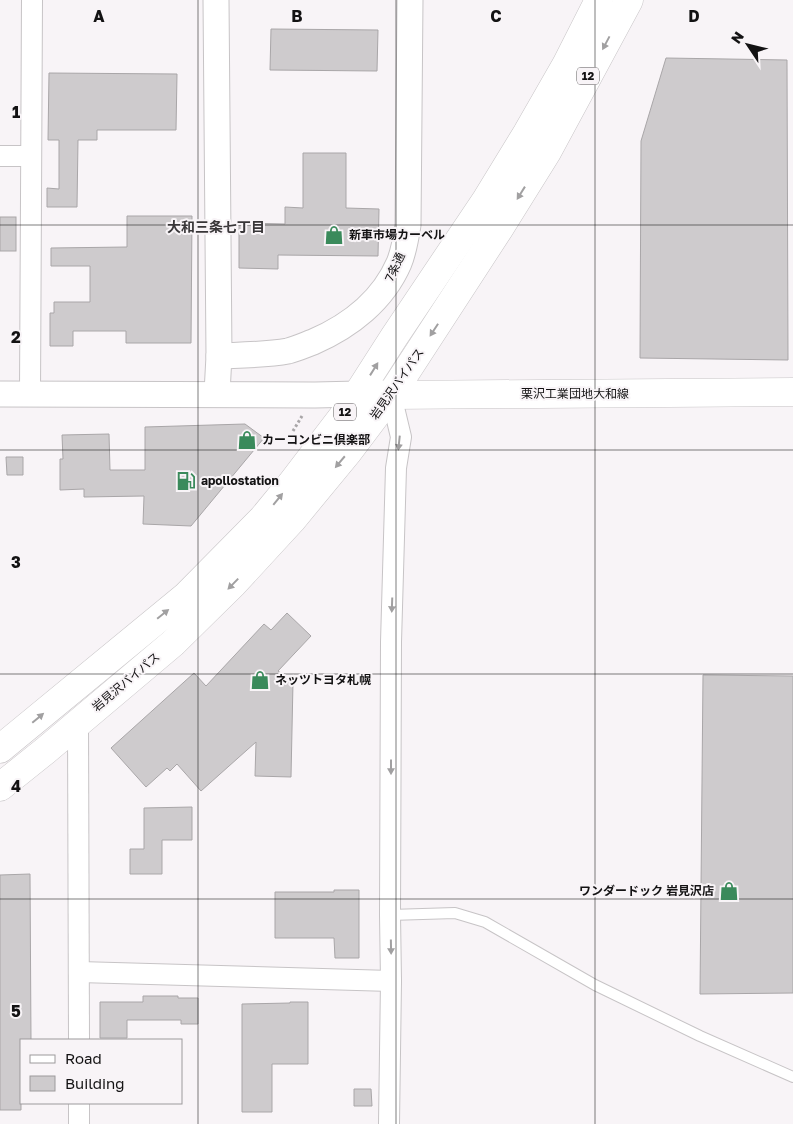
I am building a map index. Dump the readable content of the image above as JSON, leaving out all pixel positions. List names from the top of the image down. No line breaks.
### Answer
{"streets":{"main road":["12","岩見沢バイパス","栗沢工業団地大和線"],"street":["7条通"]},"crossings":[["12","栗沢工業団地大和線"],["岩見沢バイパス","栗沢工業団地大和線"]],"districts":["大和三条七丁目"],"places":{"shop":["新車市場カーベル","カーコンビニ倶楽部","ネッツトヨタ札幌","ワンダードック 岩見沢店"],"fuel station":["apollostation"]},"legend":["Road","Building"],"north":"top left","grid":{"columns":["A","B","C","D"],"rows":["1","2","3","4","5"]}}
